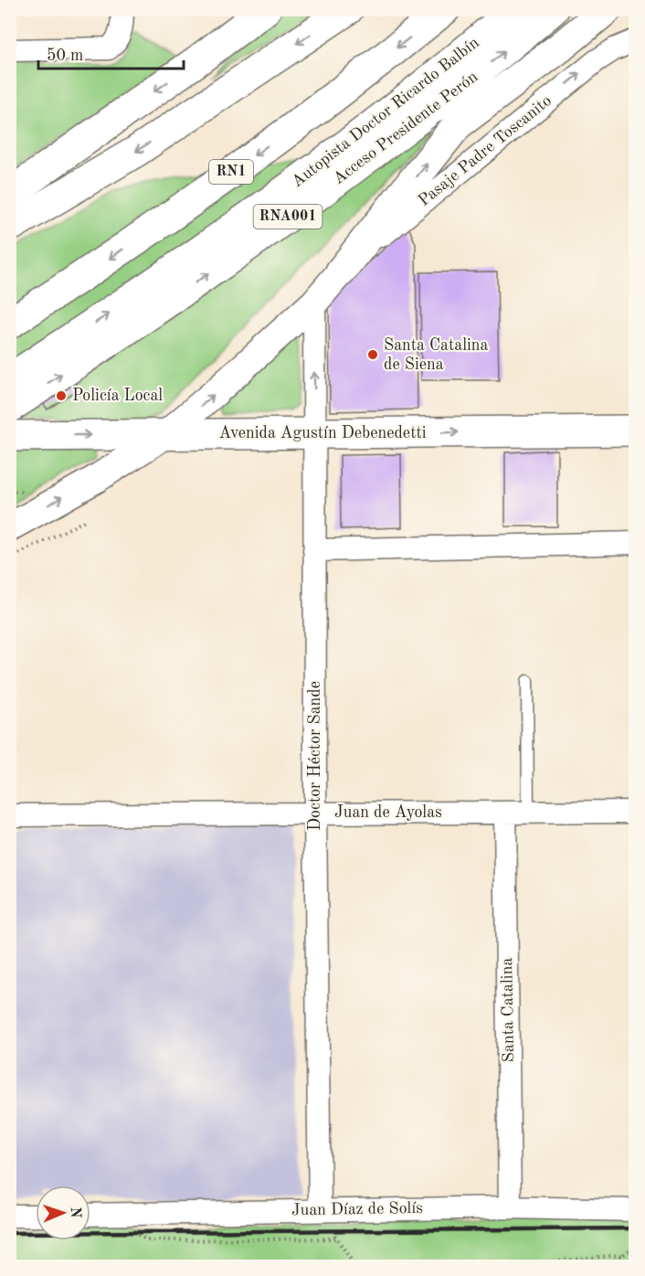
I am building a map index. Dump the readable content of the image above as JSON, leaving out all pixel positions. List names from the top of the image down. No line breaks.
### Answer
{"streets":{"main road":["Autopista Doctor Ricardo Balbín","Acceso Presidente Perón","RN1","RNA001","Avenida Agustín Debenedetti"],"street":["Pasaje Padre Toscanito","Doctor Héctor Sande","Juan de Ayolas","Santa Catalina","Juan Díaz de Solís"]},"crossings":[["Avenida Agustín Debenedetti","Doctor Héctor Sande"],["Doctor Héctor Sande","Juan de Ayolas"],["Doctor Héctor Sande","Juan Díaz de Solís"],["Juan de Ayolas","Santa Catalina"],["Santa Catalina","Juan Díaz de Solís"]],"one_way":["Pasaje Padre Toscanito","Avenida Agustín Debenedetti"],"places":["Santa Catalina de Siena","Policía Local"],"scale_bar":"50 m","north":"right"}
